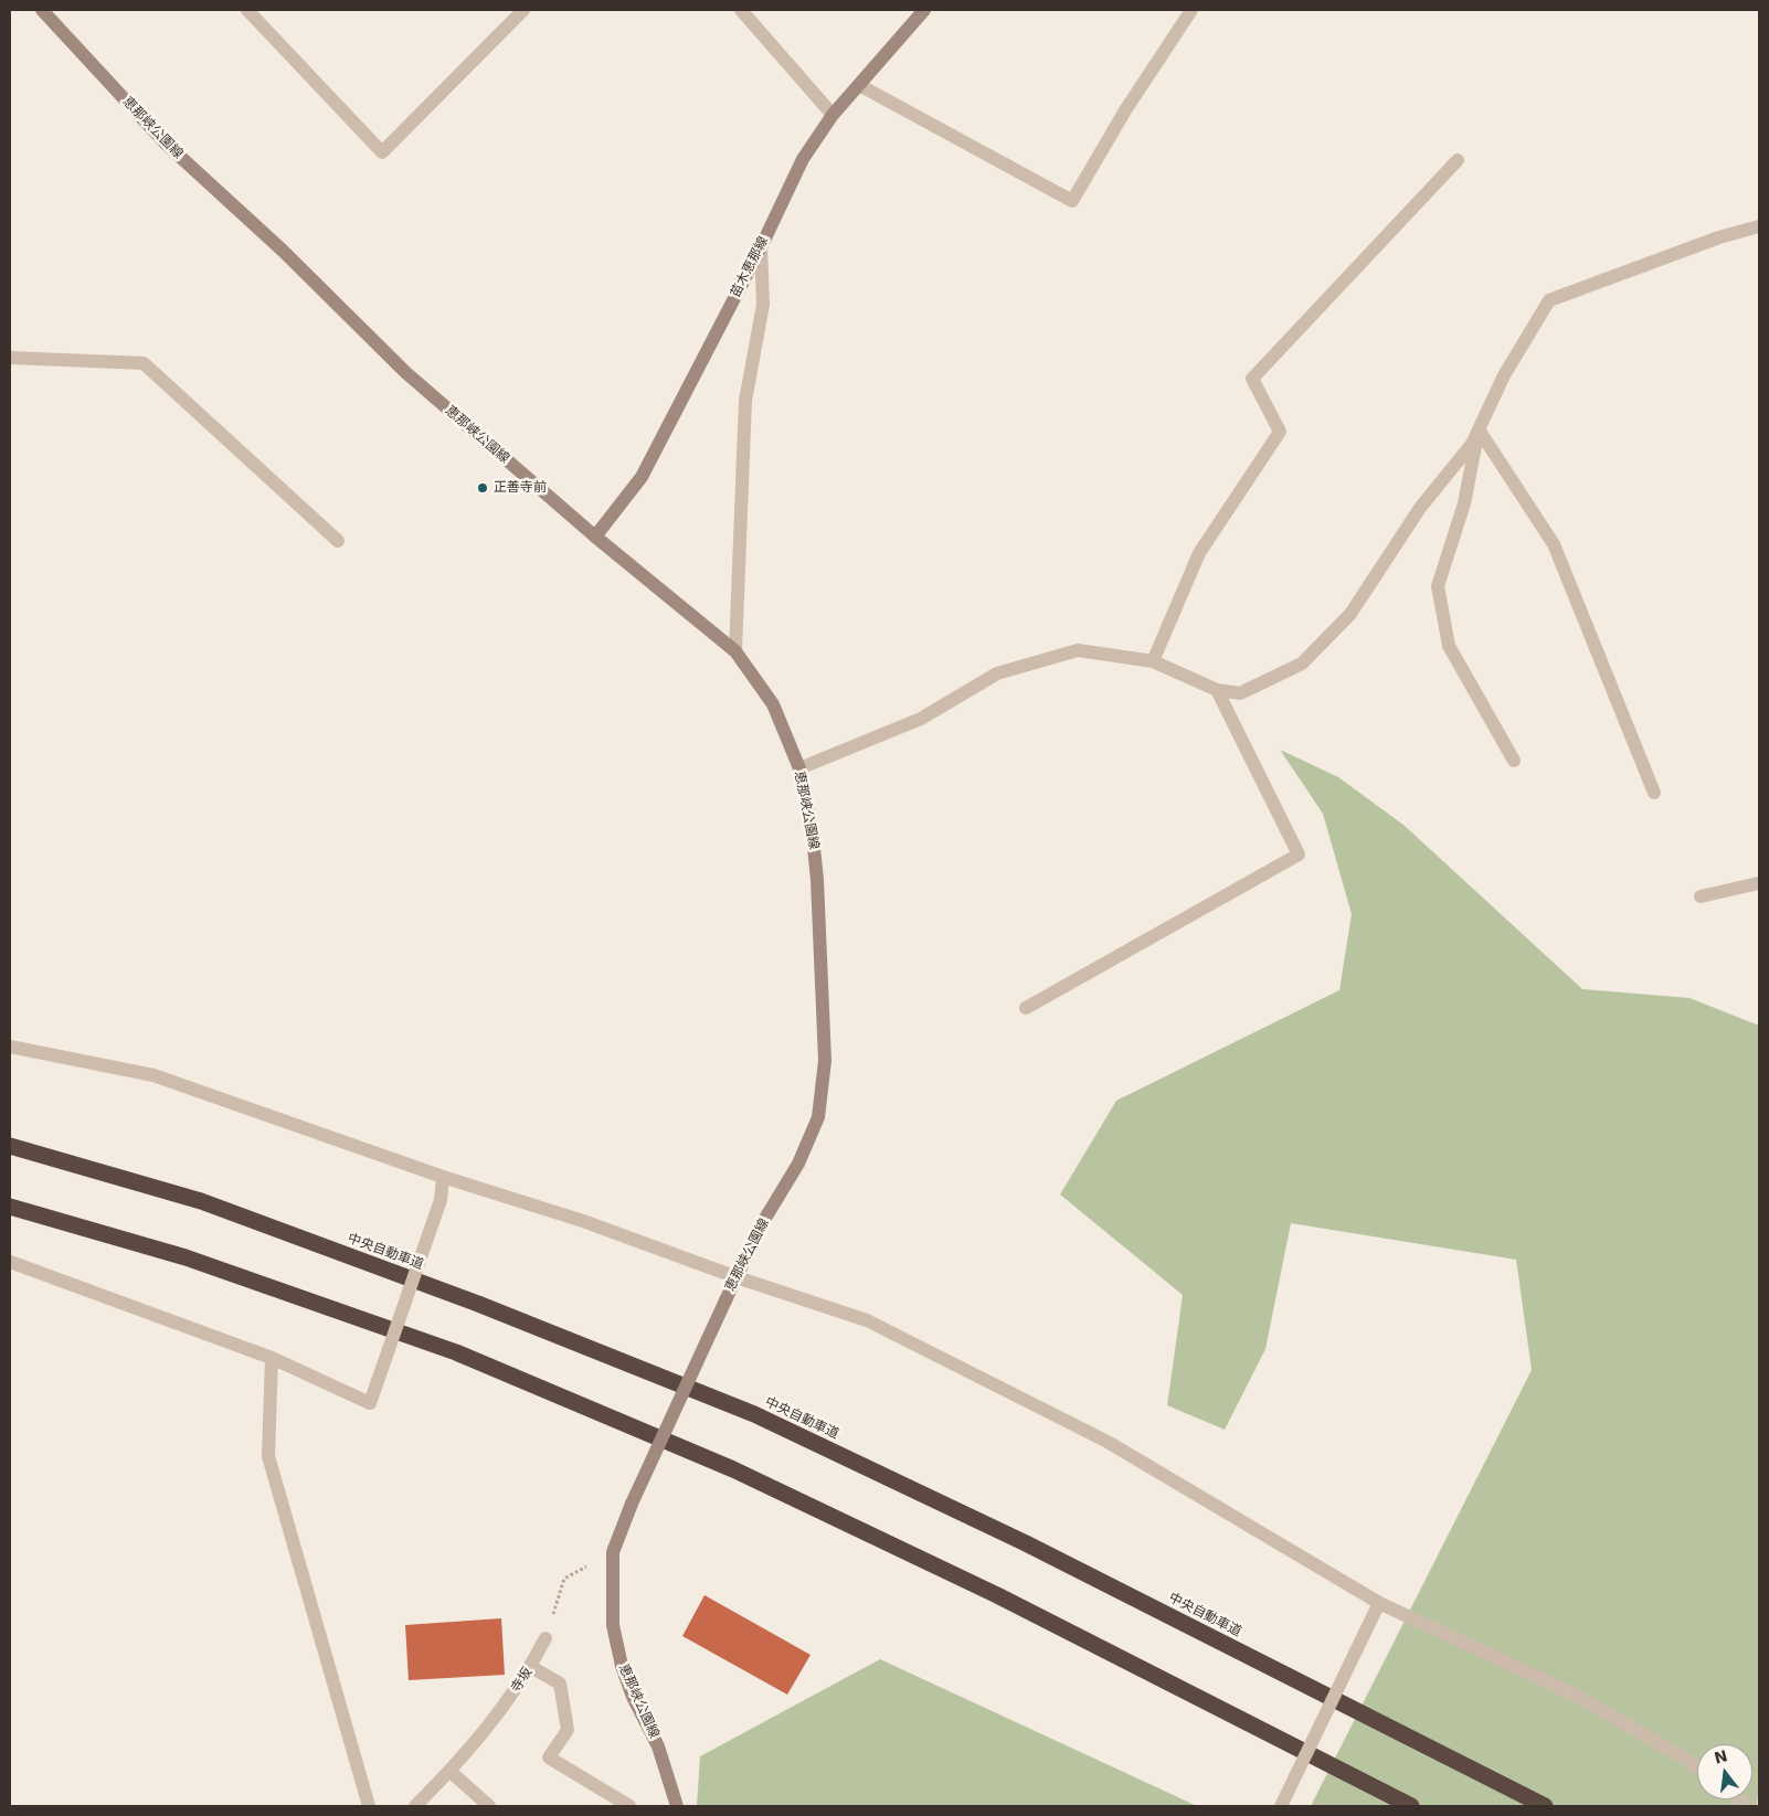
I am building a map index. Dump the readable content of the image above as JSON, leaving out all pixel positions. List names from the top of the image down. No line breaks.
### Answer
{"streets":{"highway":["中央自動車道"],"main road":["恵那峡公園線","苗木恵那線"],"street":["寺坂"]},"crossings":[["恵那峡公園線","苗木恵那線"]],"places":["正善寺前"],"north":"top"}
